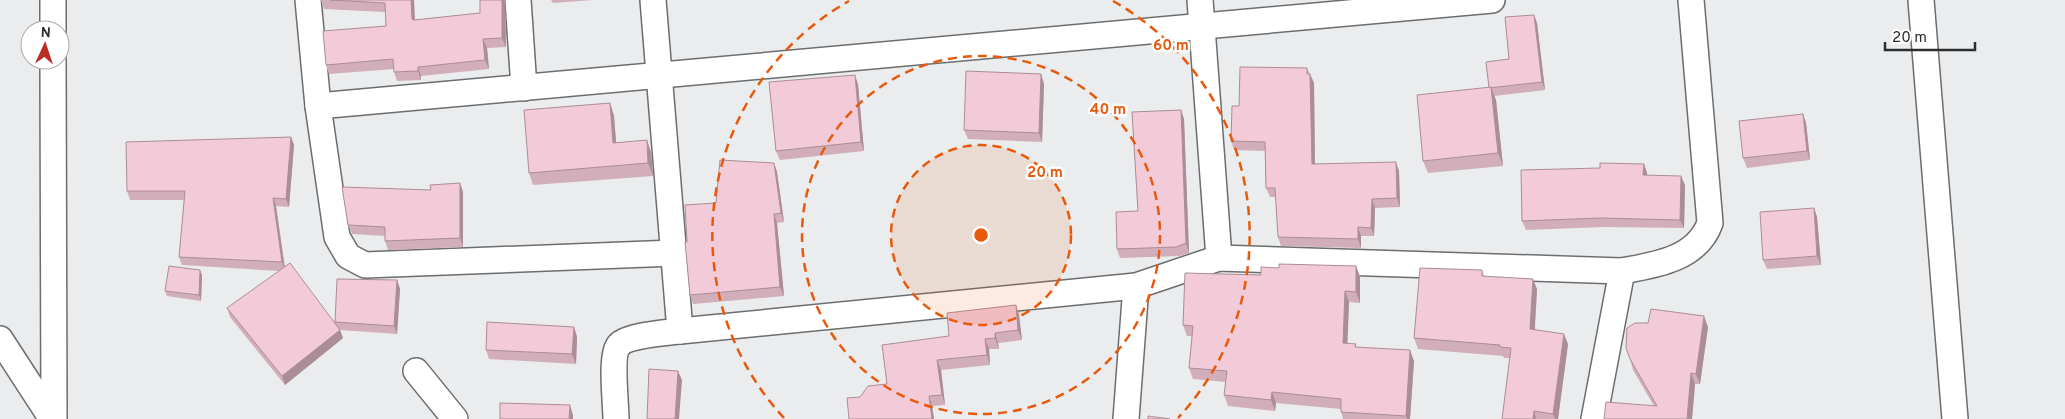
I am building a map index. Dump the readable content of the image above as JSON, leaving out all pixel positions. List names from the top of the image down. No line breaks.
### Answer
{"scale_bar":"20 m","north":"top","rings":["60 m","40 m","20 m"]}
